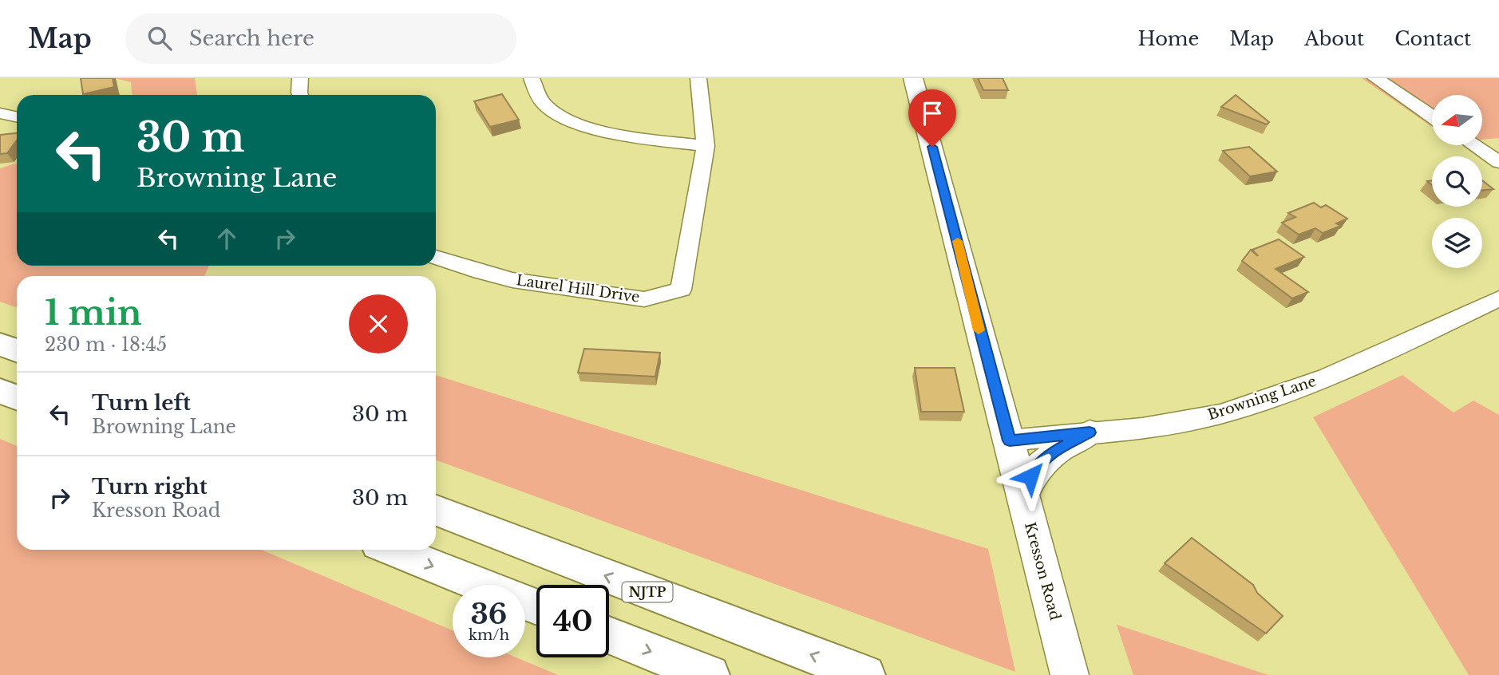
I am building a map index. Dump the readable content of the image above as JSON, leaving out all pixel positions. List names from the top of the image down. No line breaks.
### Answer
{"streets":{"highway":["NJTP"],"street":["Laurel Hill Drive","Browning Lane","Kresson Road"]},"crossings":[["Browning Lane","Kresson Road"]],"north":"left","page":{"header":"Map","search":"Search here","nav":["Home","Map","About","Contact"],"turn":["30 m","Browning Lane"],"heading":["1 min","230 m · 18:45"],"list":[{"name":"Turn left","note":"Browning Lane","value":"30 m"},{"name":"Turn right","note":"Kresson Road","value":"30 m"}],"speed":"36 km/h","limit":"40"}}
